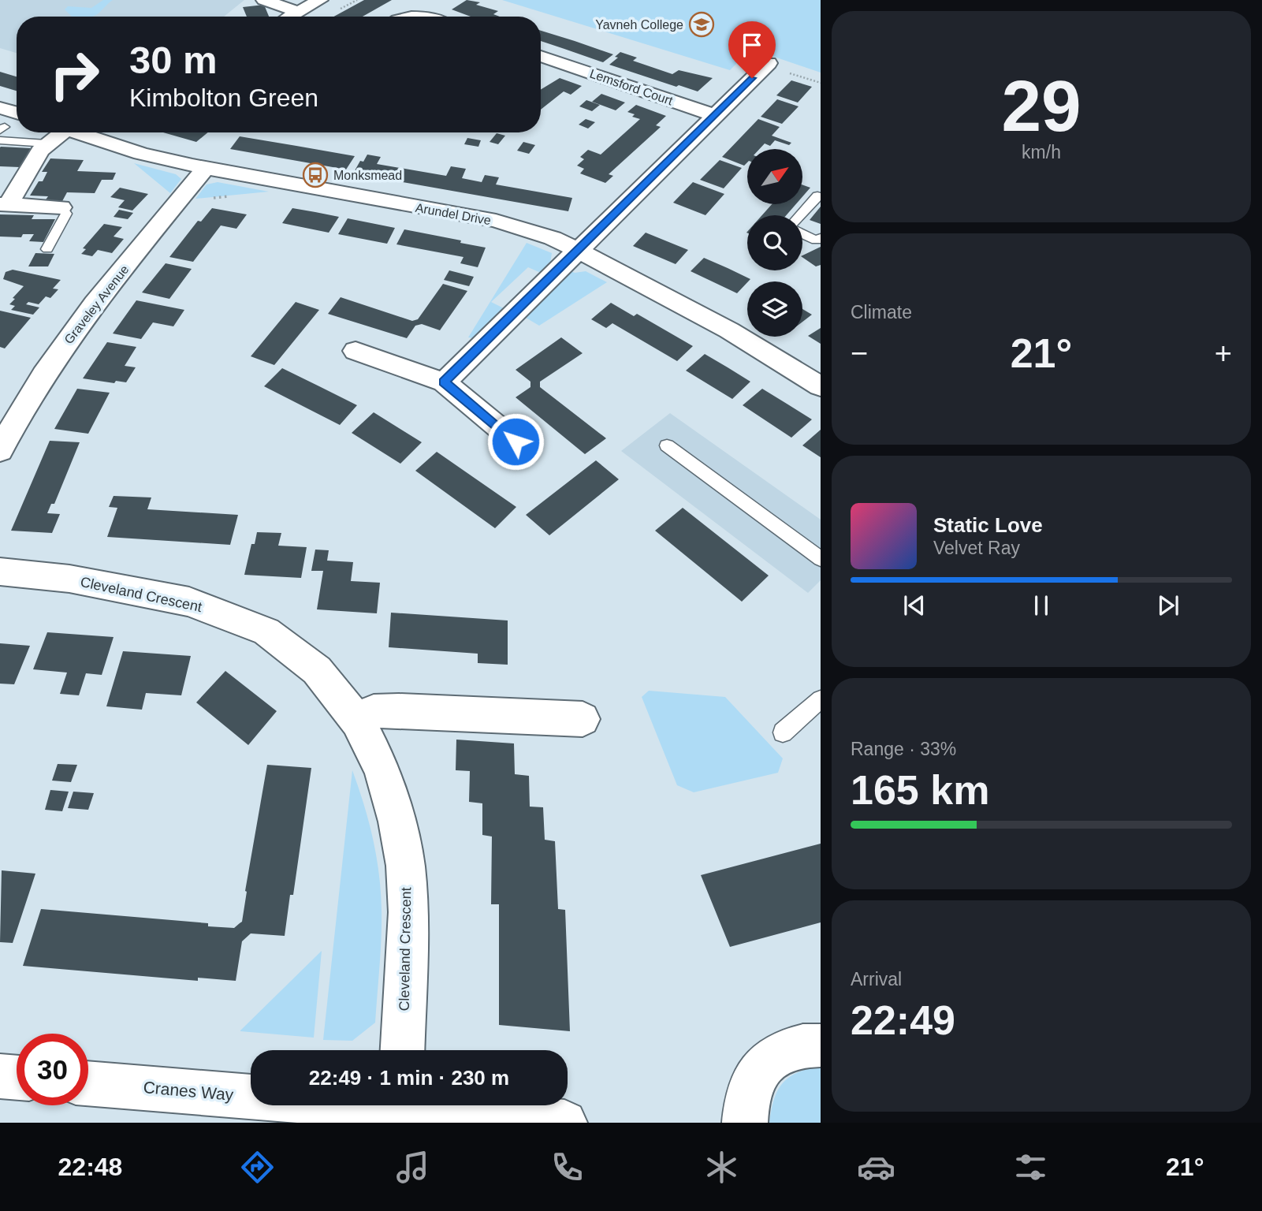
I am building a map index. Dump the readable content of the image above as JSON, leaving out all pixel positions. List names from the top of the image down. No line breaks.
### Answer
{"streets":{"street":["Lemsford Court","Arundel Drive","Graveley Avenue","Cleveland Crescent","Cranes Way"]},"crossings":[["Arundel Drive","Graveley Avenue"]],"places":{"school or university":["Yavneh College"],"bus stop":["Monksmead"]},"north":"top right","page":{"tile":[["29","km/h"],"Climate",["Range · 33%","165 km"],["Arrival","22:49"]],"turn":["30 m","Kimbolton Green"],"heat":["−","21°","+"],"song":["Static Love","Velvet Ray"],"limit":"30","trip":"22:49 · 1 min · 230 m","tabs":["22:48","21°"]}}
